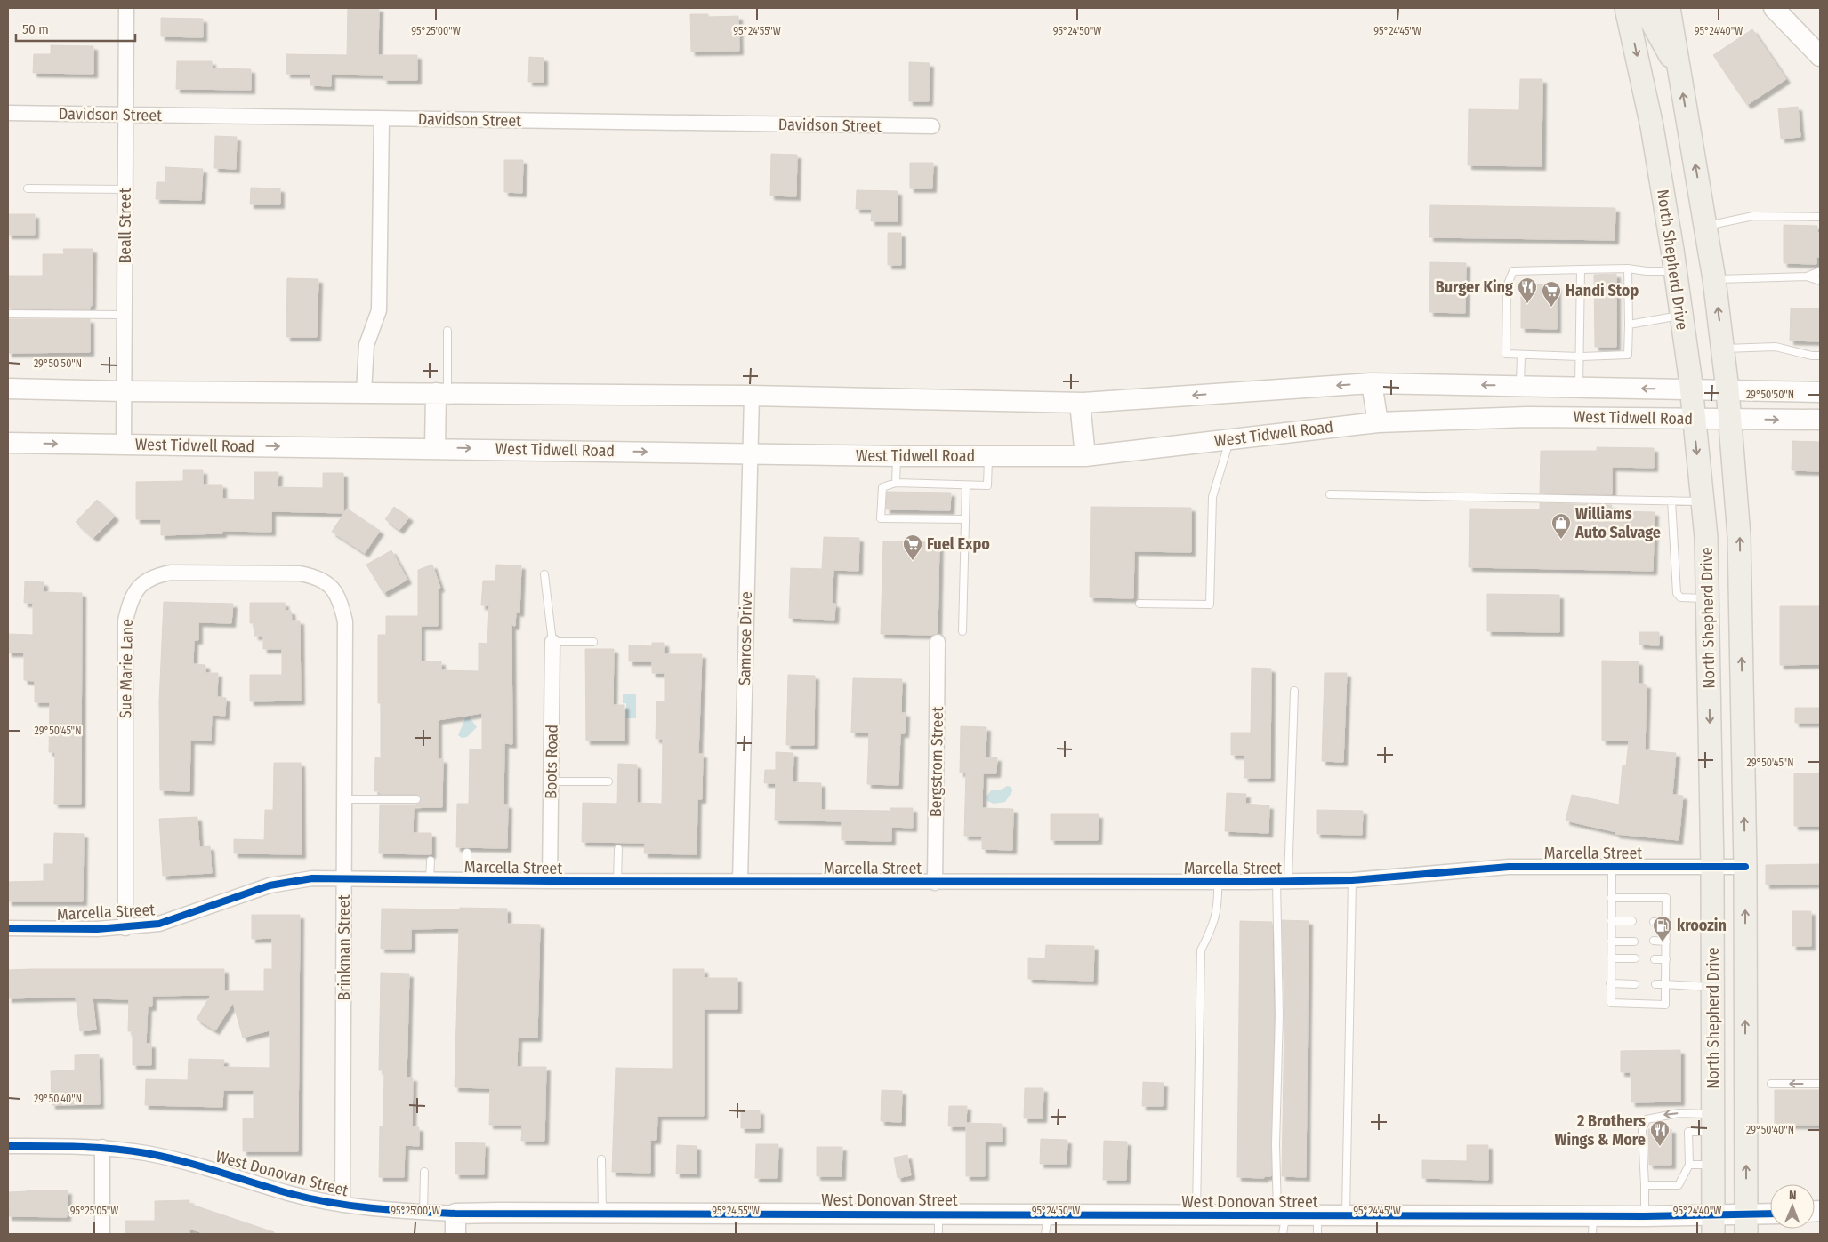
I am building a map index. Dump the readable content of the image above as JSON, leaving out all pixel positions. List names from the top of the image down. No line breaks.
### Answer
{"streets":{"main road":["North Shepherd Drive","West Tidwell Road","West Donovan Street"],"street":["Davidson Street","Beall Street","Samrose Drive","Sue Marie Lane","Boots Road","Bergstrom Street","Marcella Street","Brinkman Street"]},"crossings":[["Davidson Street","Beall Street"],["Beall Street","West Tidwell Road"],["North Shepherd Drive","West Tidwell Road"],["North Shepherd Drive","Marcella Street"],["North Shepherd Drive","West Donovan Street"],["West Tidwell Road","Samrose Drive"],["Samrose Drive","Marcella Street"],["Sue Marie Lane","Marcella Street"],["Sue Marie Lane","Brinkman Street"],["Boots Road","Marcella Street"],["Bergstrom Street","Marcella Street"],["Marcella Street","Brinkman Street"],["Brinkman Street","West Donovan Street"]],"places":{"restaurant":["Burger King","2 Brothers Wings & More"],"supermarket":["Handi Stop","Fuel Expo"],"shop":["Williams Auto Salvage"],"fuel station":["kroozin"]},"scale_bar":"50 m","north":"top","coordinates":["95°25'00\"W","95°24'55\"W","95°24'50\"W","95°24'45\"W","95°24'40\"W","29°50'50\"N","29°50'45\"N","29°50'40\"N","95°25'05\"W"]}
